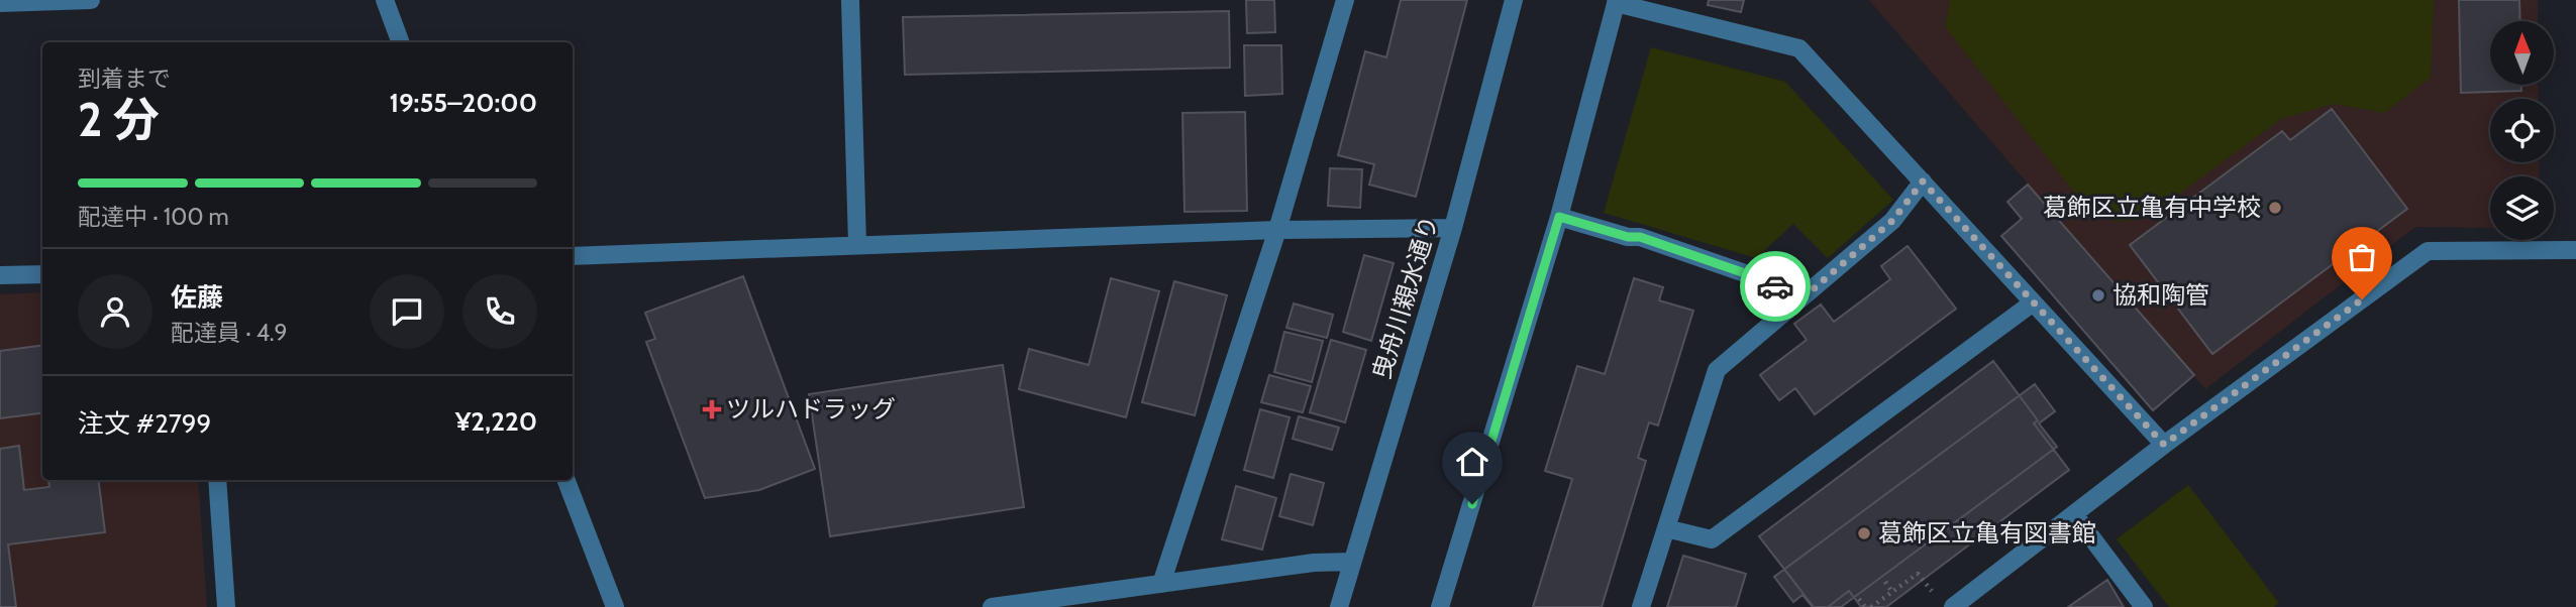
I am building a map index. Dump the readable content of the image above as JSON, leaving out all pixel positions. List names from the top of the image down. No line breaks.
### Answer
{"streets":{"street":["曳舟川親水通り"]},"places":{"other":["葛飾区立亀有中学校","協和陶管","葛飾区立亀有図書館"],"health":["ツルハドラッグ"]},"north":"top","page":{"heading":["2 分","到着まで","19:55–20:00"],"panel":["佐藤","配達員 · 4.9","注文 #2799","¥2,220"],"bar":"配達中 · 100 m"}}
